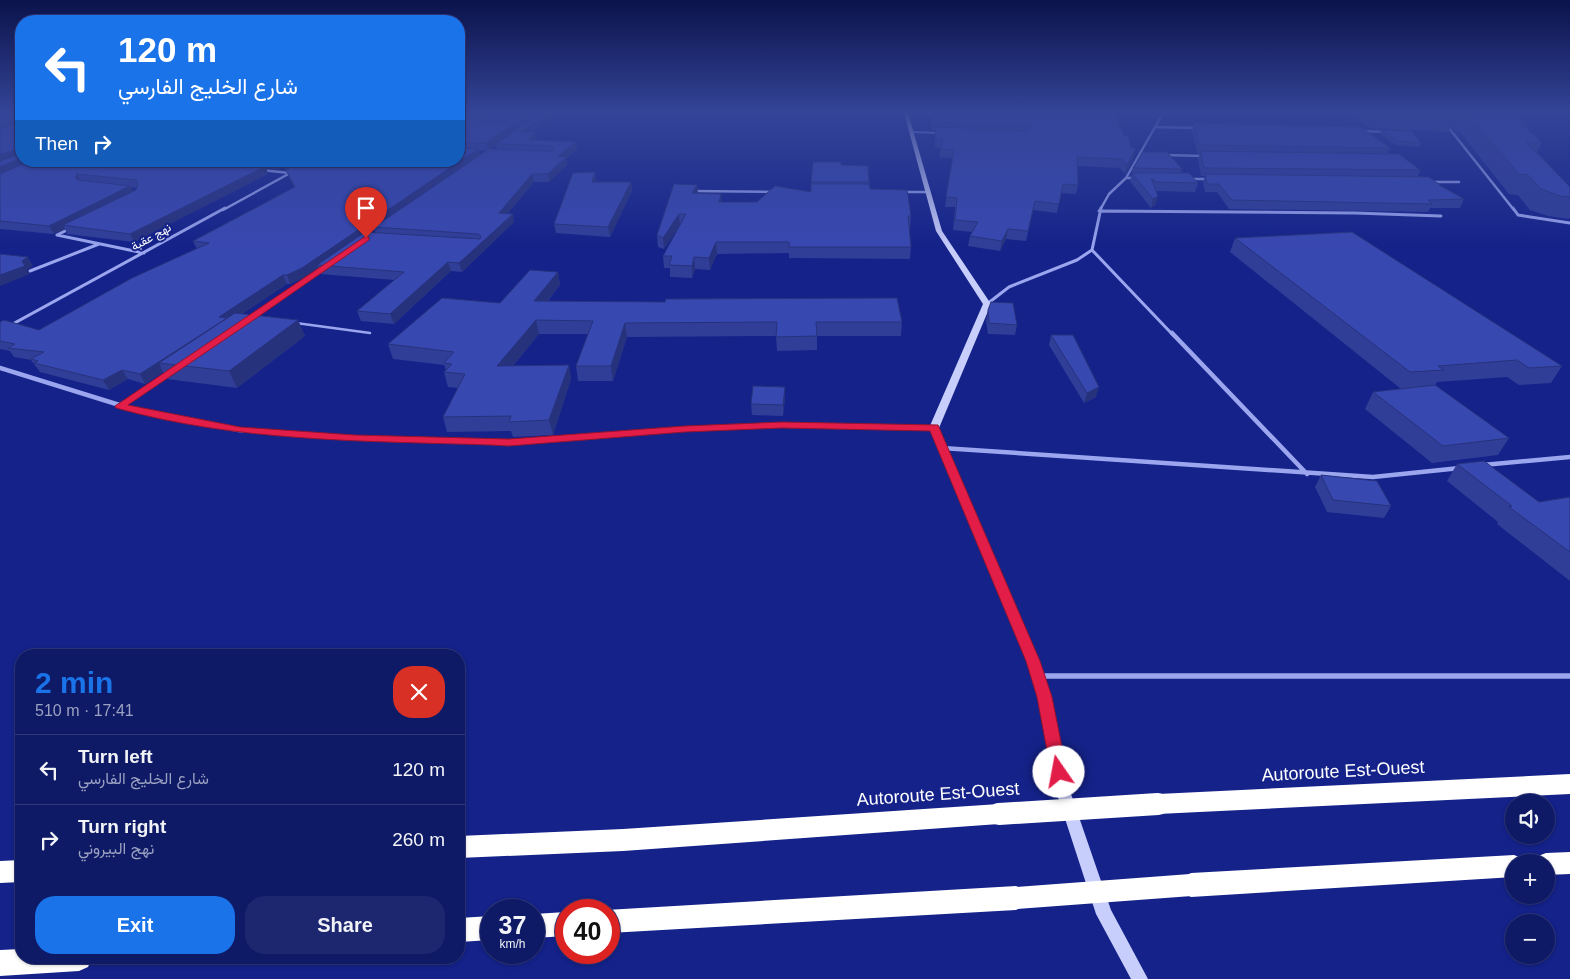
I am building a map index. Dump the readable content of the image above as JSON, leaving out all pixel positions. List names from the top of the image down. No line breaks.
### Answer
{"streets":{"highway":["Autoroute Est-Ouest"],"street":["نهج عقبة"]},"page":{"turn":["120 m","شارع الخليج الفارسي"],"then":"Then","heading":["2 min","510 m · 17:41"],"list":[{"name":"Turn left","note":"شارع الخليج الفارسي","value":"120 m"},{"name":"Turn right","note":"نهج البيروني","value":"260 m"}],"map_buttons":["+","−"],"buttons":["Exit","Share"],"speed":"37 km/h","limit":"40"}}
